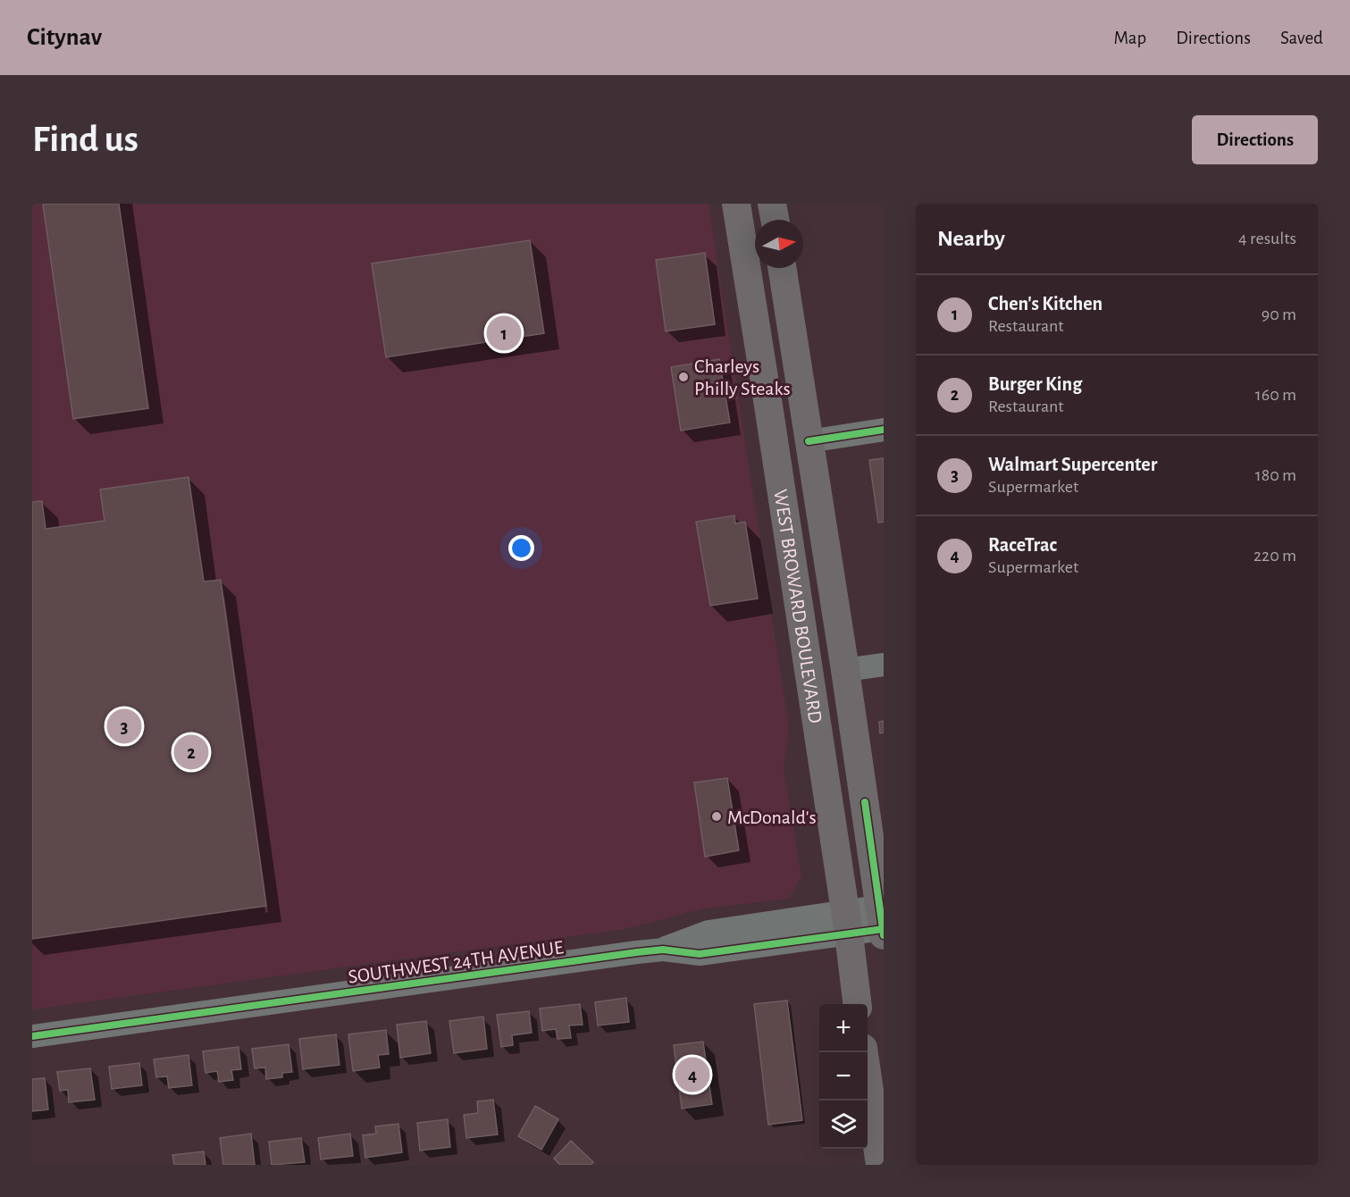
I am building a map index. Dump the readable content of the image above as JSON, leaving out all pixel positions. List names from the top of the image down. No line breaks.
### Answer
{"streets":{"main road":["WEST BROWARD BOULEVARD"],"street":["SOUTHWEST 24TH AVENUE"]},"crossings":[["WEST BROWARD BOULEVARD","SOUTHWEST 24TH AVENUE"]],"places":["Charleys Philly Steaks","McDonald's"],"north":"right","page":{"header":"Citynav","nav":["Map","Directions","Saved"],"buttons":"Directions","title":"Find us","heading":["Nearby","4 results"],"list":[{"mark":"1","name":"Chen's Kitchen","note":"Restaurant","value":"90 m"},{"mark":"2","name":"Burger King","note":"Restaurant","value":"160 m"},{"mark":"3","name":"Walmart Supercenter","note":"Supermarket","value":"180 m"},{"mark":"4","name":"RaceTrac","note":"Supermarket","value":"220 m"}],"pins":["1","3","2","4"],"map_buttons":["+","−"]}}
